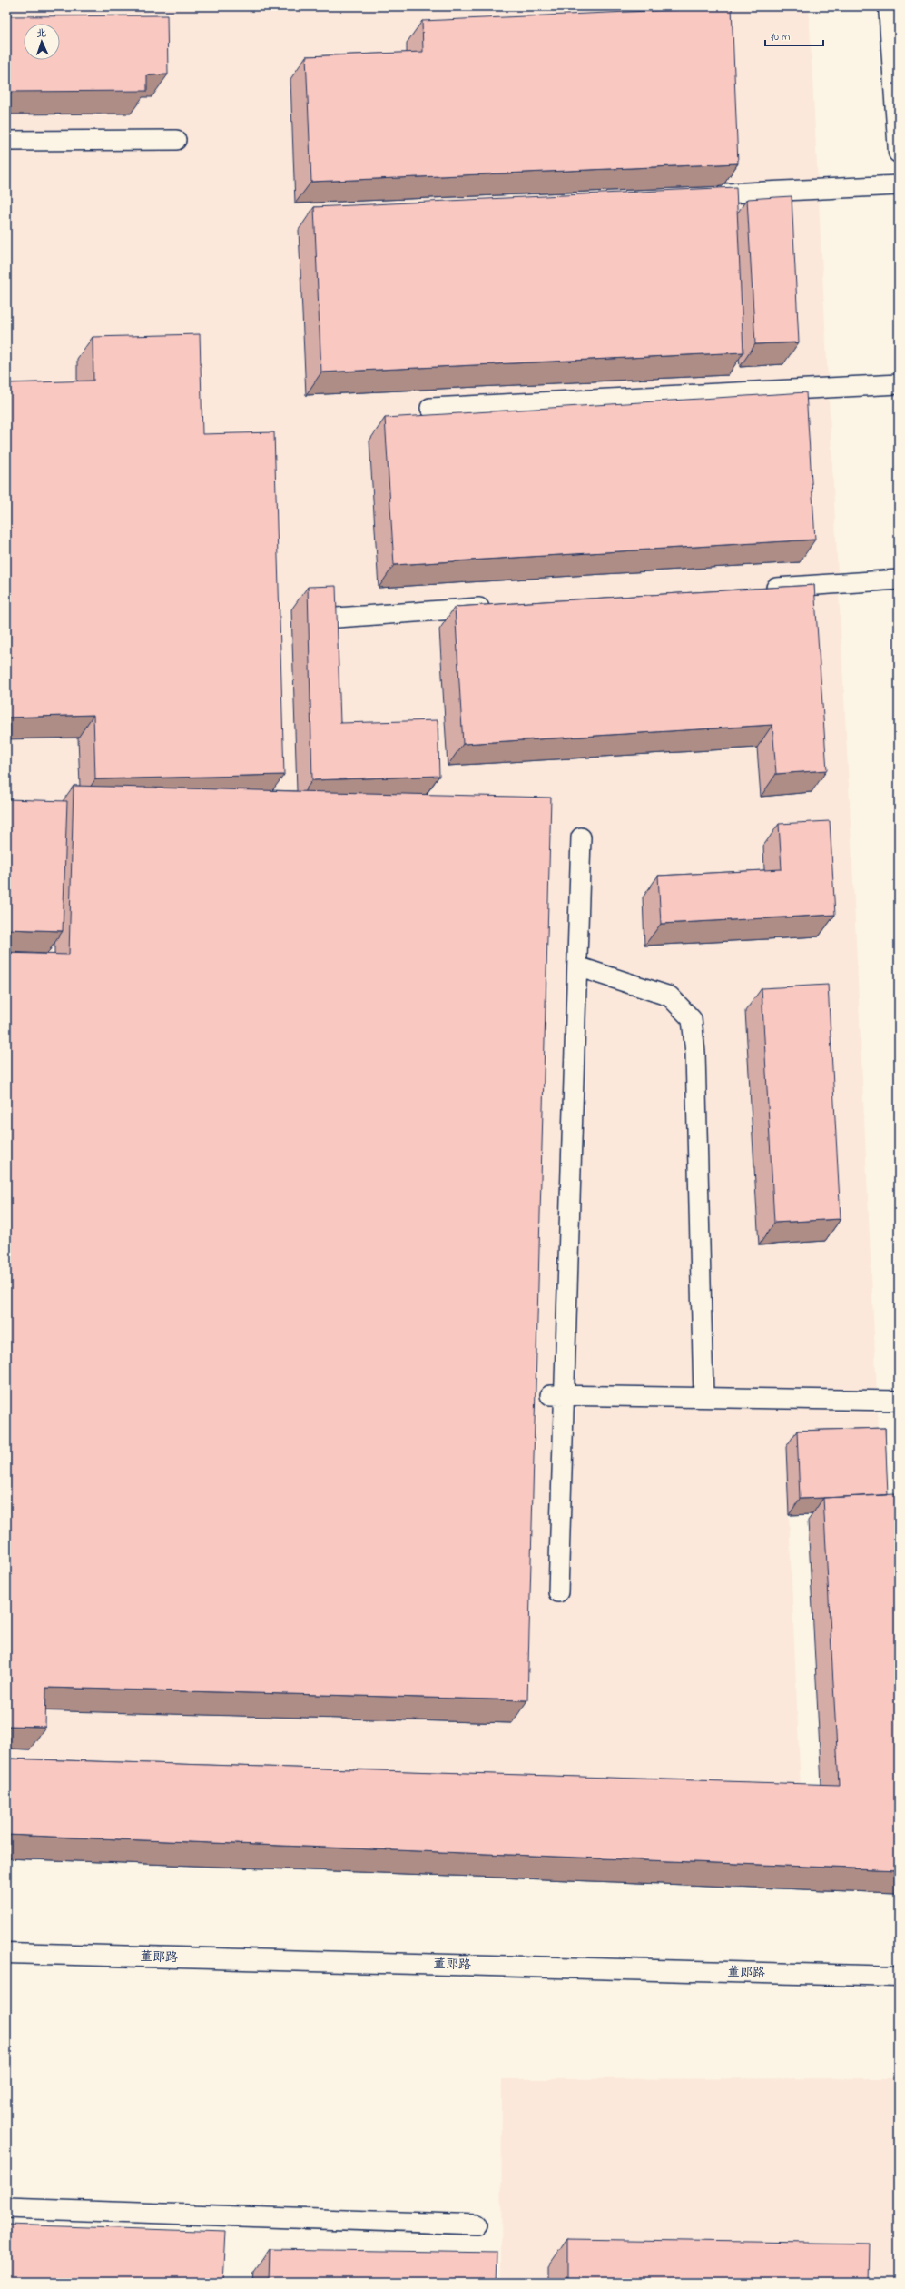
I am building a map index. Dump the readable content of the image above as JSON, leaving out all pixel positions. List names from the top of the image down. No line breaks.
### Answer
{"streets":{"main road":["董郎路"]},"scale_bar":"10 m","north":"top"}
